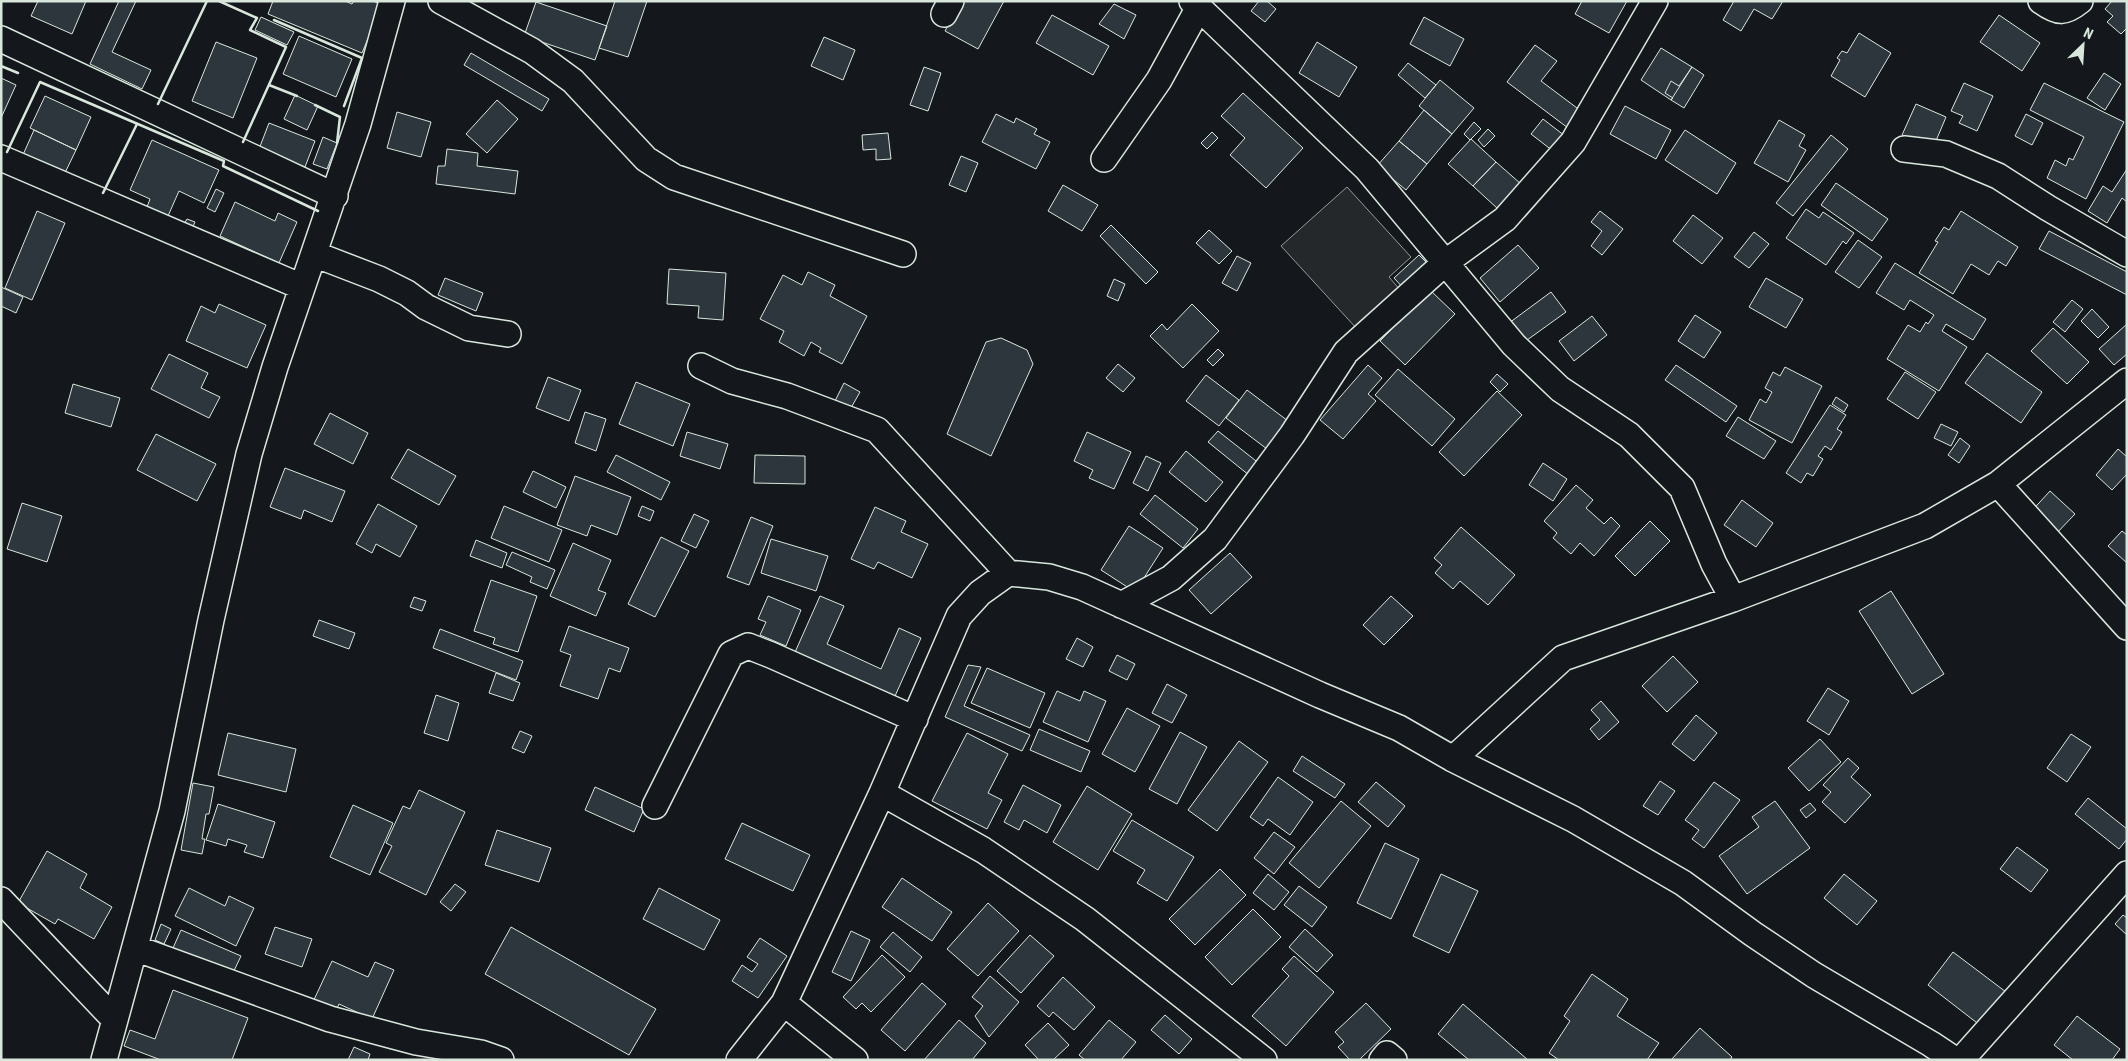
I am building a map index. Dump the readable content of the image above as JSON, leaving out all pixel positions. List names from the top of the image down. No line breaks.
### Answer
{"north":"top right"}
